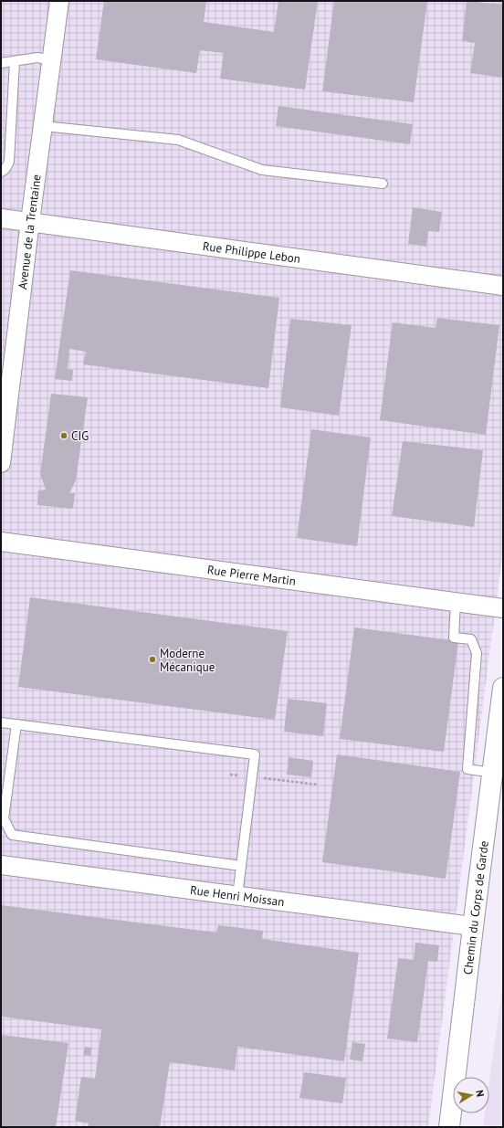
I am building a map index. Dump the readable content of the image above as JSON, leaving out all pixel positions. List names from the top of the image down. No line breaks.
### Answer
{"streets":{"street":["Avenue de la Trentaine","Rue Philippe Lebon","Rue Pierre Martin","Rue Henri Moissan","Chemin du Corps de Garde"]},"crossings":[["Avenue de la Trentaine","Rue Philippe Lebon"],["Rue Henri Moissan","Chemin du Corps de Garde"]],"places":["CIG","Moderne Mécanique"],"north":"right"}
